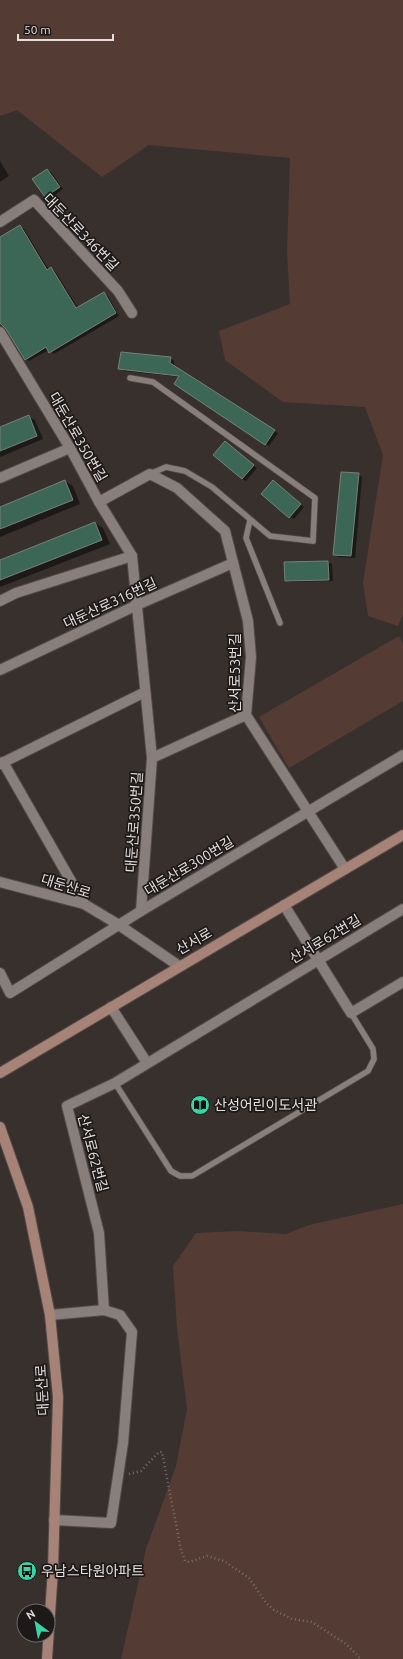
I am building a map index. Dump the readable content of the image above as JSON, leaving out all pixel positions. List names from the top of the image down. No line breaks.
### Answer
{"streets":{"main road":["대둔산로","산서로"],"street":["대둔산로346번길","대둔산로350번길","대둔산로316번길","산서로53번길","대둔산로300번길","산서로62번길"]},"crossings":[["대둔산로350번길","대둔산로316번길"],["대둔산로350번길","산서로53번길"],["대둔산로350번길","대둔산로300번길"],["대둔산로316번길","산서로53번길"],["산서로53번길","대둔산로300번길"],["산서로53번길","산서로"],["대둔산로300번길","대둔산로"],["대둔산로","산서로"]],"places":{"library":["산성어린이도서관"],"bus stop":["우남스타원아파트"]},"scale_bar":"50 m","north":"top left"}
